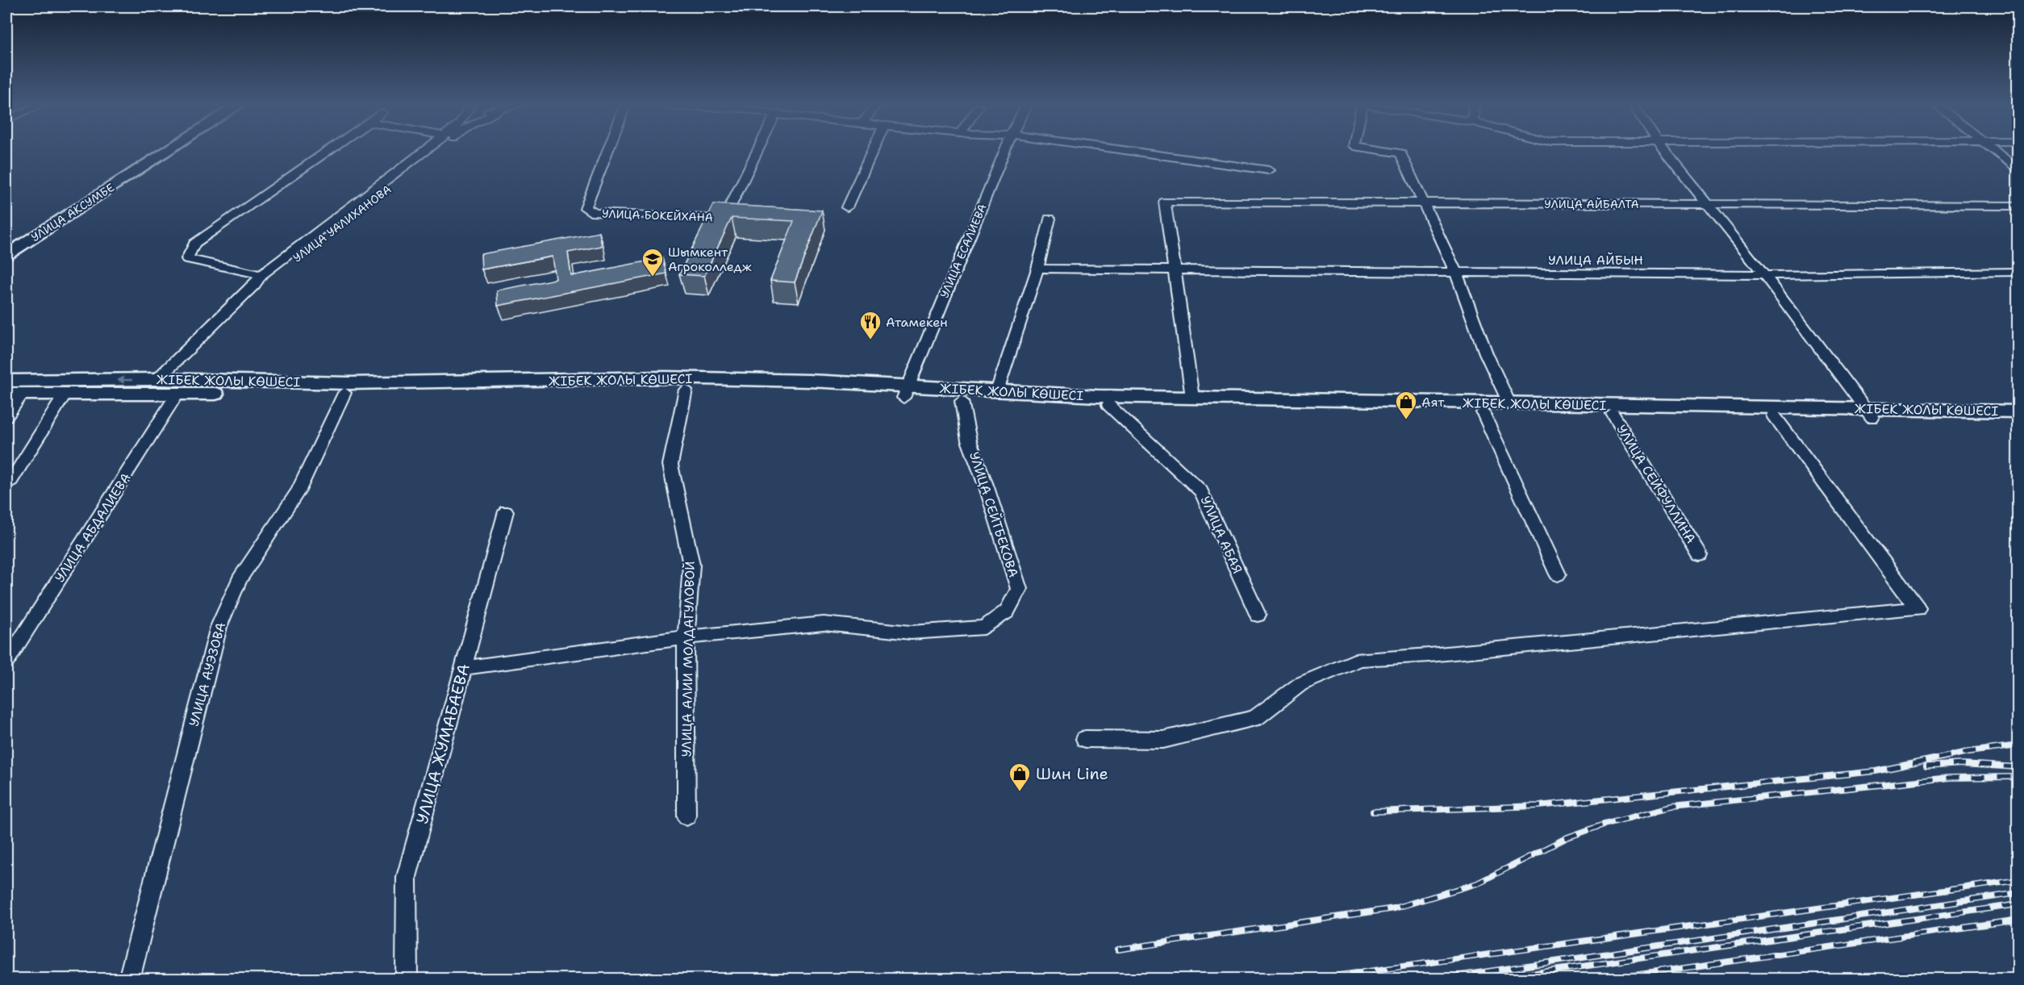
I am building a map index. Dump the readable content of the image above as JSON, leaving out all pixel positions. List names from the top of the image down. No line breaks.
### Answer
{"streets":{"main road":["УЛИЦА АКСУМБЕ","ЖІБЕК ЖОЛЫ КӨШЕСІ"],"street":["УЛИЦА АЙБАЛТА","УЛИЦА БОКЕЙХАНА","УЛИЦА УАЛИХАНОВА","УЛИЦА ЕСАЛИЕВА","УЛИЦА АЙБЫН","УЛИЦА СЕЙФУЛЛИНА","УЛИЦА СЕЙТБЕКОВА","УЛИЦА АБДАЛИЕВА","УЛИЦА АБАЯ","УЛИЦА АЛИИ МОЛДАГУЛОВОЙ","УЛИЦА АУЭЗОВА","УЛИЦА ЖУМАБАЕВА"]},"crossings":[["УЛИЦА АЙБАЛТА","УЛИЦА АЙБЫН"],["УЛИЦА УАЛИХАНОВА","ЖІБЕК ЖОЛЫ КӨШЕСІ"],["УЛИЦА ЕСАЛИЕВА","ЖІБЕК ЖОЛЫ КӨШЕСІ"],["ЖІБЕК ЖОЛЫ КӨШЕСІ","УЛИЦА СЕЙФУЛЛИНА"],["ЖІБЕК ЖОЛЫ КӨШЕСІ","УЛИЦА СЕЙТБЕКОВА"],["ЖІБЕК ЖОЛЫ КӨШЕСІ","УЛИЦА АБДАЛИЕВА"],["ЖІБЕК ЖОЛЫ КӨШЕСІ","УЛИЦА АБАЯ"],["ЖІБЕК ЖОЛЫ КӨШЕСІ","УЛИЦА АЛИИ МОЛДАГУЛОВОЙ"],["ЖІБЕК ЖОЛЫ КӨШЕСІ","УЛИЦА АУЭЗОВА"],["УЛИЦА СЕЙТБЕКОВА","УЛИЦА АЛИИ МОЛДАГУЛОВОЙ"],["УЛИЦА СЕЙТБЕКОВА","УЛИЦА ЖУМАБАЕВА"]],"places":{"school or university":["Шымкент Агроколледж"],"restaurant":["Атамекен"],"shop":["Аят","Шин Line"]}}
